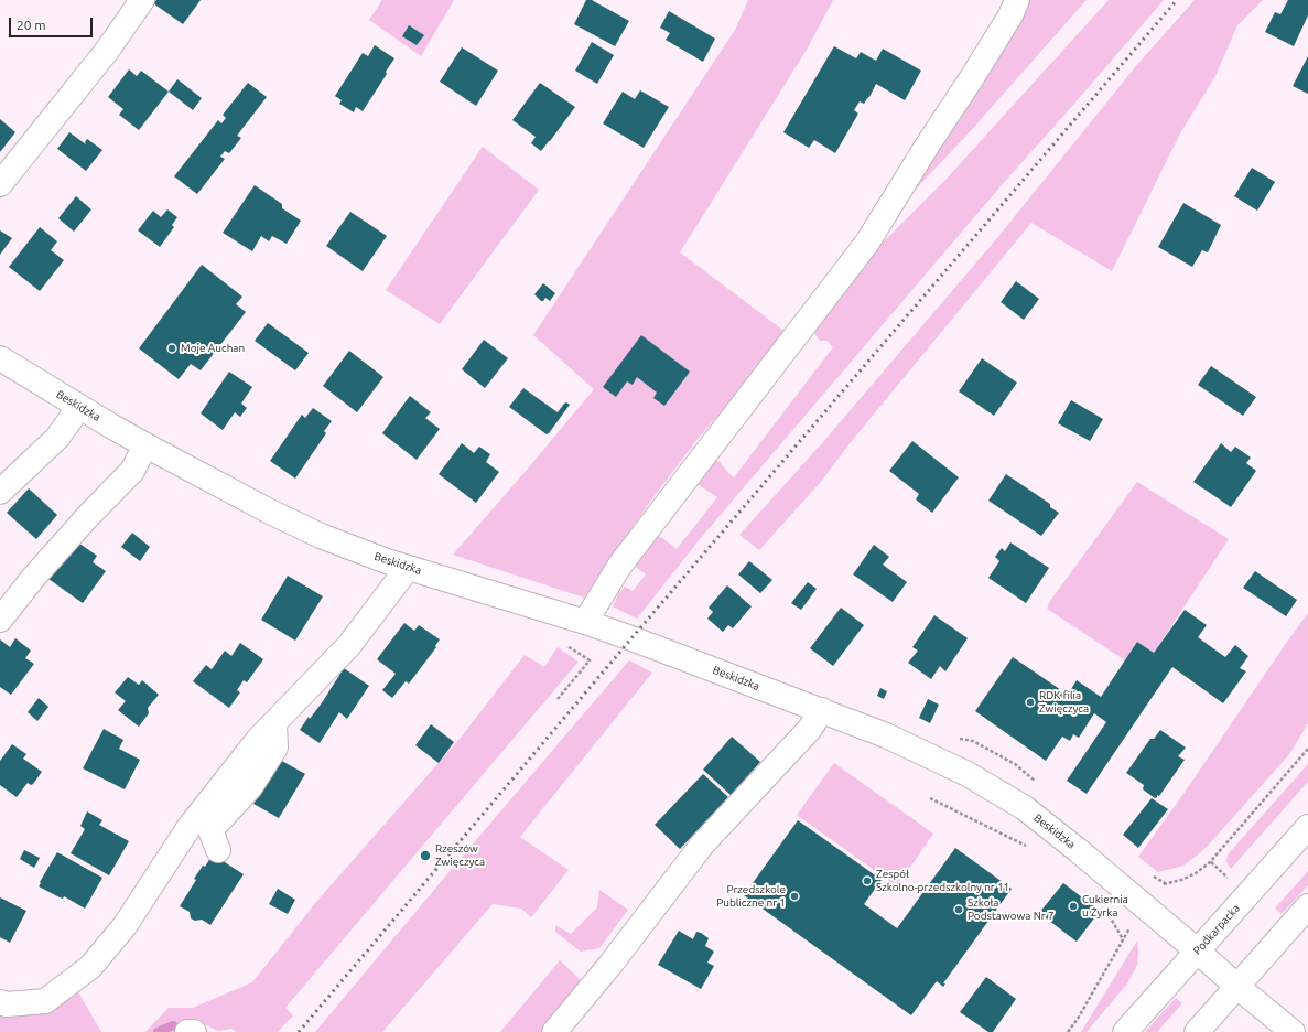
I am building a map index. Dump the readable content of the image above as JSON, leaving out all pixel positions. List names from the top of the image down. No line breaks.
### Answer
{"streets":{"main road":["Beskidzka","Podkarpacka"]},"crossings":[["Beskidzka","Podkarpacka"]],"places":["Moje Auchan","RDK filia Zwięczyca","Rzeszów Zwięczyca","Zespół Szkolno-przedszkolny nr 11","Przedszkole Publiczne nr 1","Cukiernia u Żyrka","Szkoła Podstawowa Nr 7"],"scale_bar":"20 m"}
